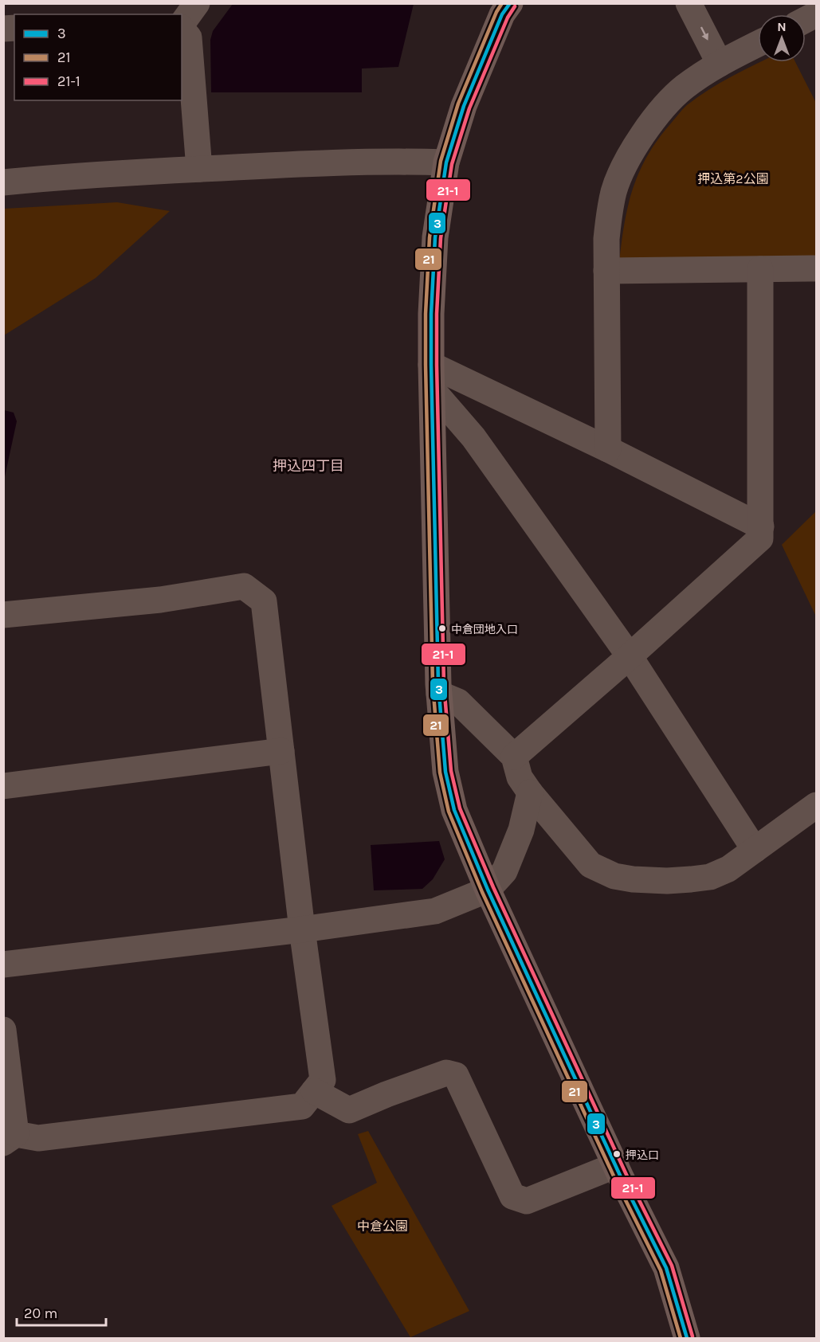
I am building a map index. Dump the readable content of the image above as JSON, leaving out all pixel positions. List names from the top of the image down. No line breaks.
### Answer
{"districts":["押込四丁目"],"parks":["押込第2公園","中倉公園"],"places":["中倉団地入口","押込口"],"lines":["transit line 3","transit line 21","transit line 21-1"],"legend":["3","21","21-1"],"scale_bar":"20 m","north":"top"}
